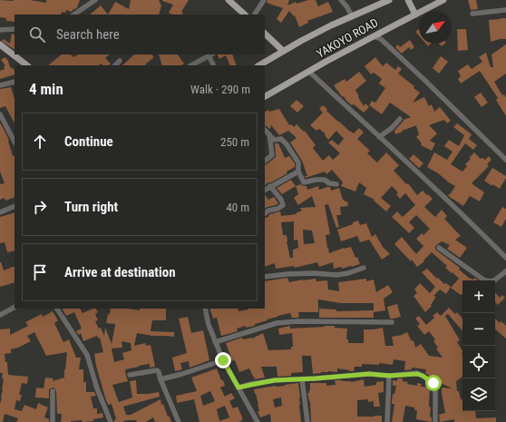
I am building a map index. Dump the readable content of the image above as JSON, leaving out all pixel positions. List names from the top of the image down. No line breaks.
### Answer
{"streets":{"main road":["YAKOYO ROAD"]},"north":"top right","page":{"search":"Search here","heading":["4 min","Walk · 290 m"],"list":[["Continue","250 m"],["Turn right","40 m"],"Arrive at destination"],"map_buttons":["+","−"]}}
